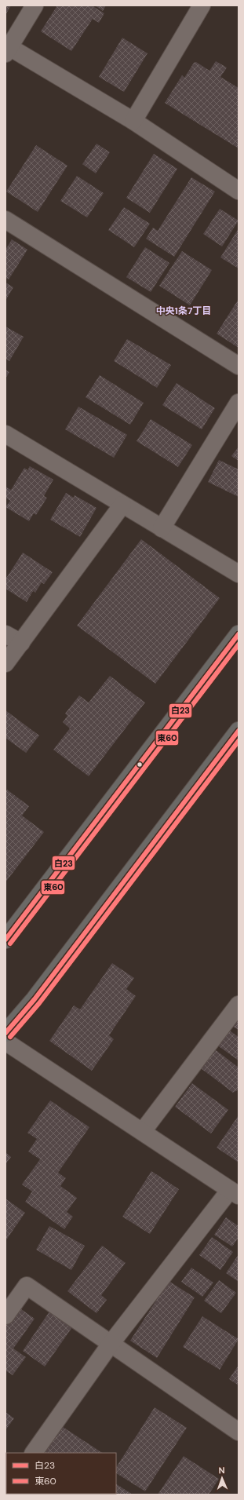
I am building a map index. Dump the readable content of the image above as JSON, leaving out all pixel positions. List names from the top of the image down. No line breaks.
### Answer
{"districts":["中央1条7丁目"],"lines":["transit line 白23","transit line 東60"],"legend":["白23","東60"],"north":"top"}
